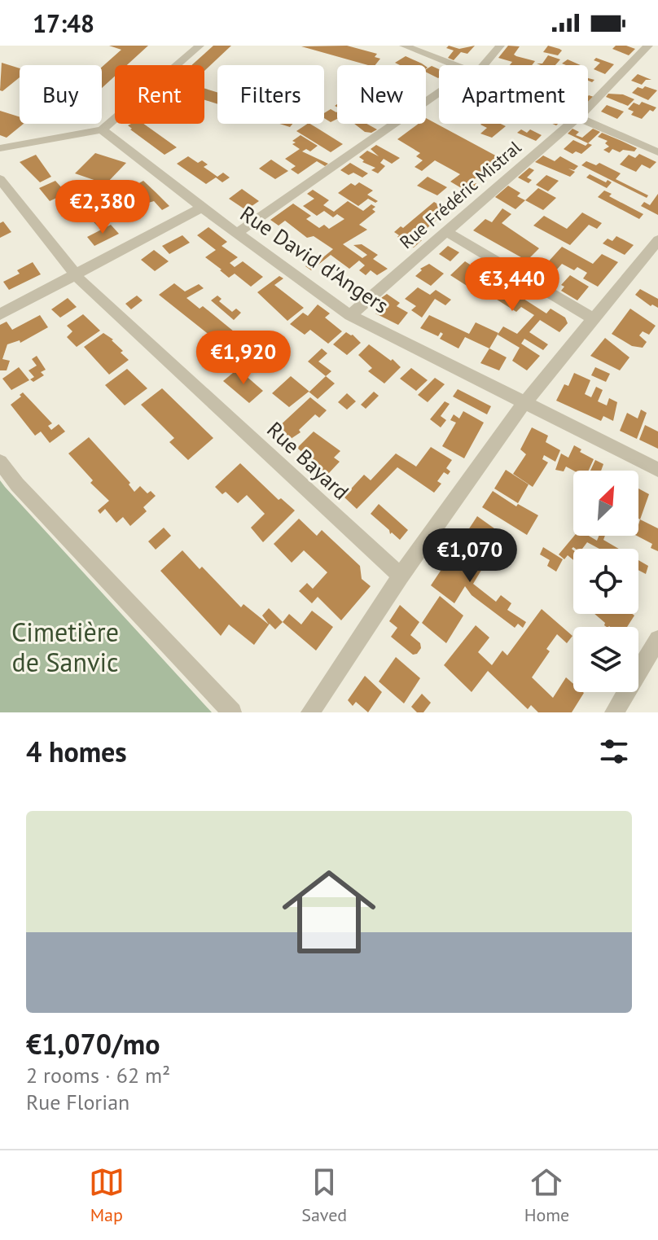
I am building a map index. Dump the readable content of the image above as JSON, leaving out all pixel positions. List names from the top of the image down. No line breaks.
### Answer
{"streets":{"street":["Rue Frédéric Mistral","Rue David d'Angers","Rue Bayard"]},"crossings":[["Rue Frédéric Mistral","Rue David d'Angers"]],"parks":["Cimetière de Sanvic"],"north":"top right","page":{"status":"17:48","chip":["Buy","Rent","Filters","New","Apartment"],"price":["€2,380","€3,440","€1,920","€1,070"],"heading":"4 homes","list":[{"name":"€1,070/mo","note":"2 rooms · 62 m² · Rue Florian"}],"tabs":["Map","Saved","Home"]}}
